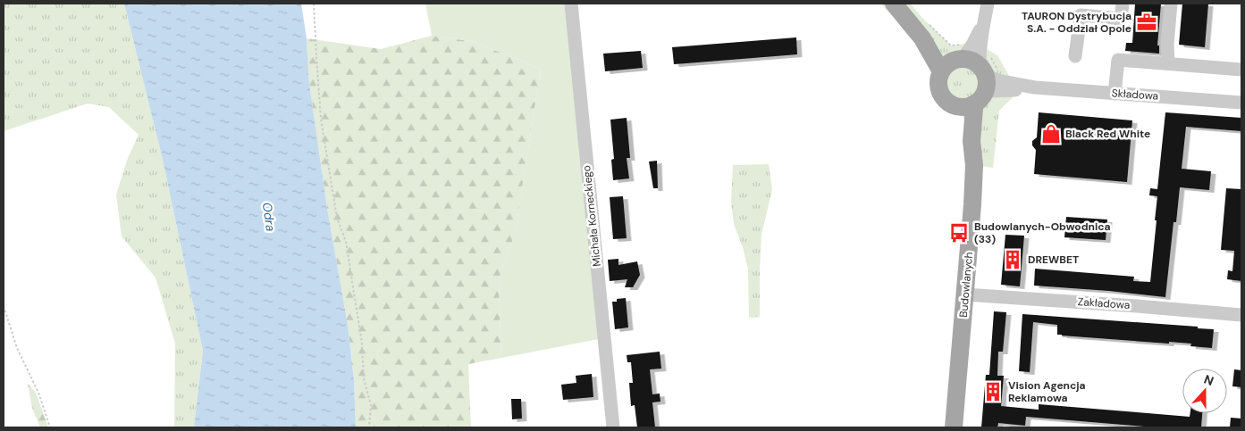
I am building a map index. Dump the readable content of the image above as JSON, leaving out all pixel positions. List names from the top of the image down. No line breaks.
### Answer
{"streets":{"main road":["Budowlanych"],"street":["Składowa","Michała Korneckiego","Zakładowa"]},"crossings":[["Składowa","Budowlanych"],["Budowlanych","Zakładowa"]],"water":["Odra"],"places":{"office":["TAURON Dystrybucja S.A. - Oddział Opole"],"shop":["Black Red White"],"bus stop":["Budowlanych-Obwodnica (33)"],"building":["DREWBET","Vision Agencja Reklamowa"]},"north":"top"}
